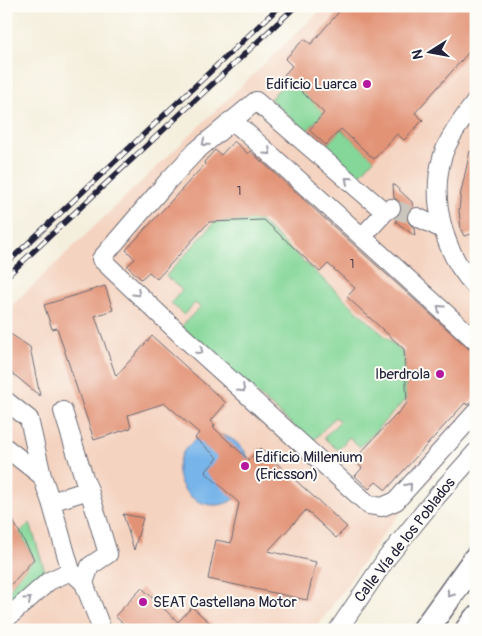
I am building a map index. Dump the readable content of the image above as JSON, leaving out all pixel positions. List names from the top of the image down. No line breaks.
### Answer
{"streets":{"street":["Calle Vía de los Poblados"]},"places":["Edificio Luarca","Iberdrola","Edificio Millenium (Ericsson)","SEAT Castellana Motor"],"house_numbers":["1","1"],"north":"left"}
